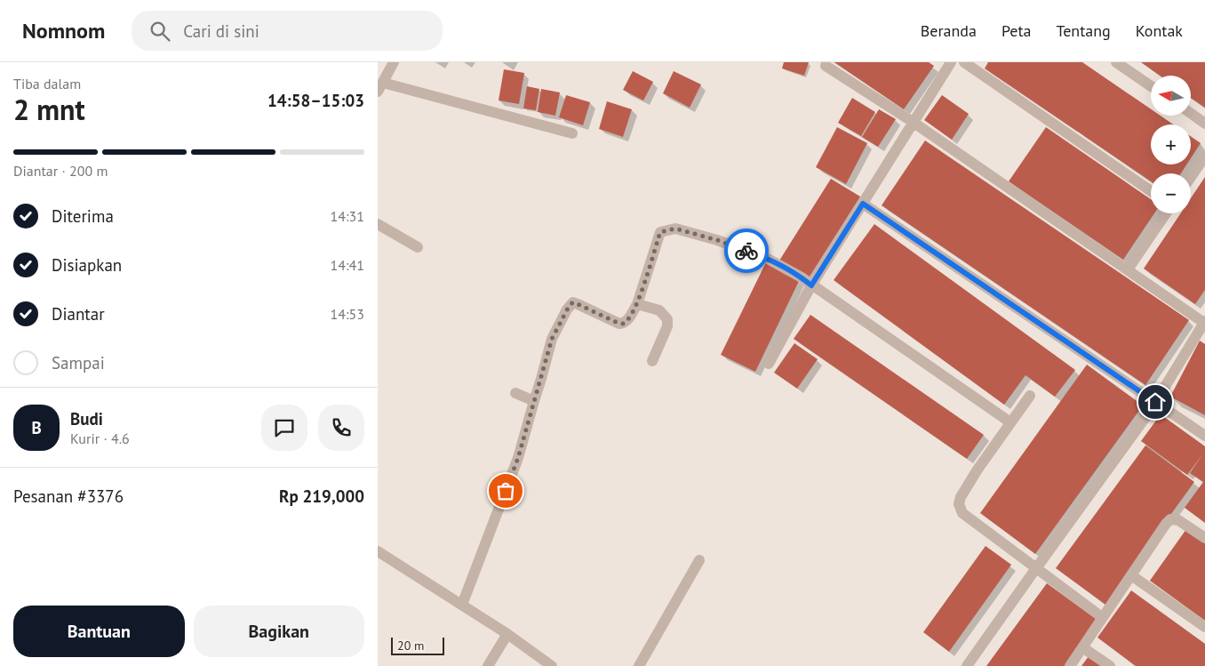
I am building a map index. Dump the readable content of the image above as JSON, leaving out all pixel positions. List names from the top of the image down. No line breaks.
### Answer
{"scale_bar":"20 m","north":"left","page":{"header":"Nomnom","search":"Cari di sini","nav":["Beranda","Peta","Tentang","Kontak"],"heading":["2 mnt","Tiba dalam","14:58–15:03"],"panel":["Budi","Kurir · 4.6","Pesanan #3376","Rp 219,000"],"map_buttons":["+","−"],"bar":"Diantar · 200 m","list":[["Diterima","14:31"],["Disiapkan","14:41"],["Diantar","14:53"],"Sampai"],"round":"B","buttons":["Bantuan","Bagikan"],"scale":"20 m"}}
